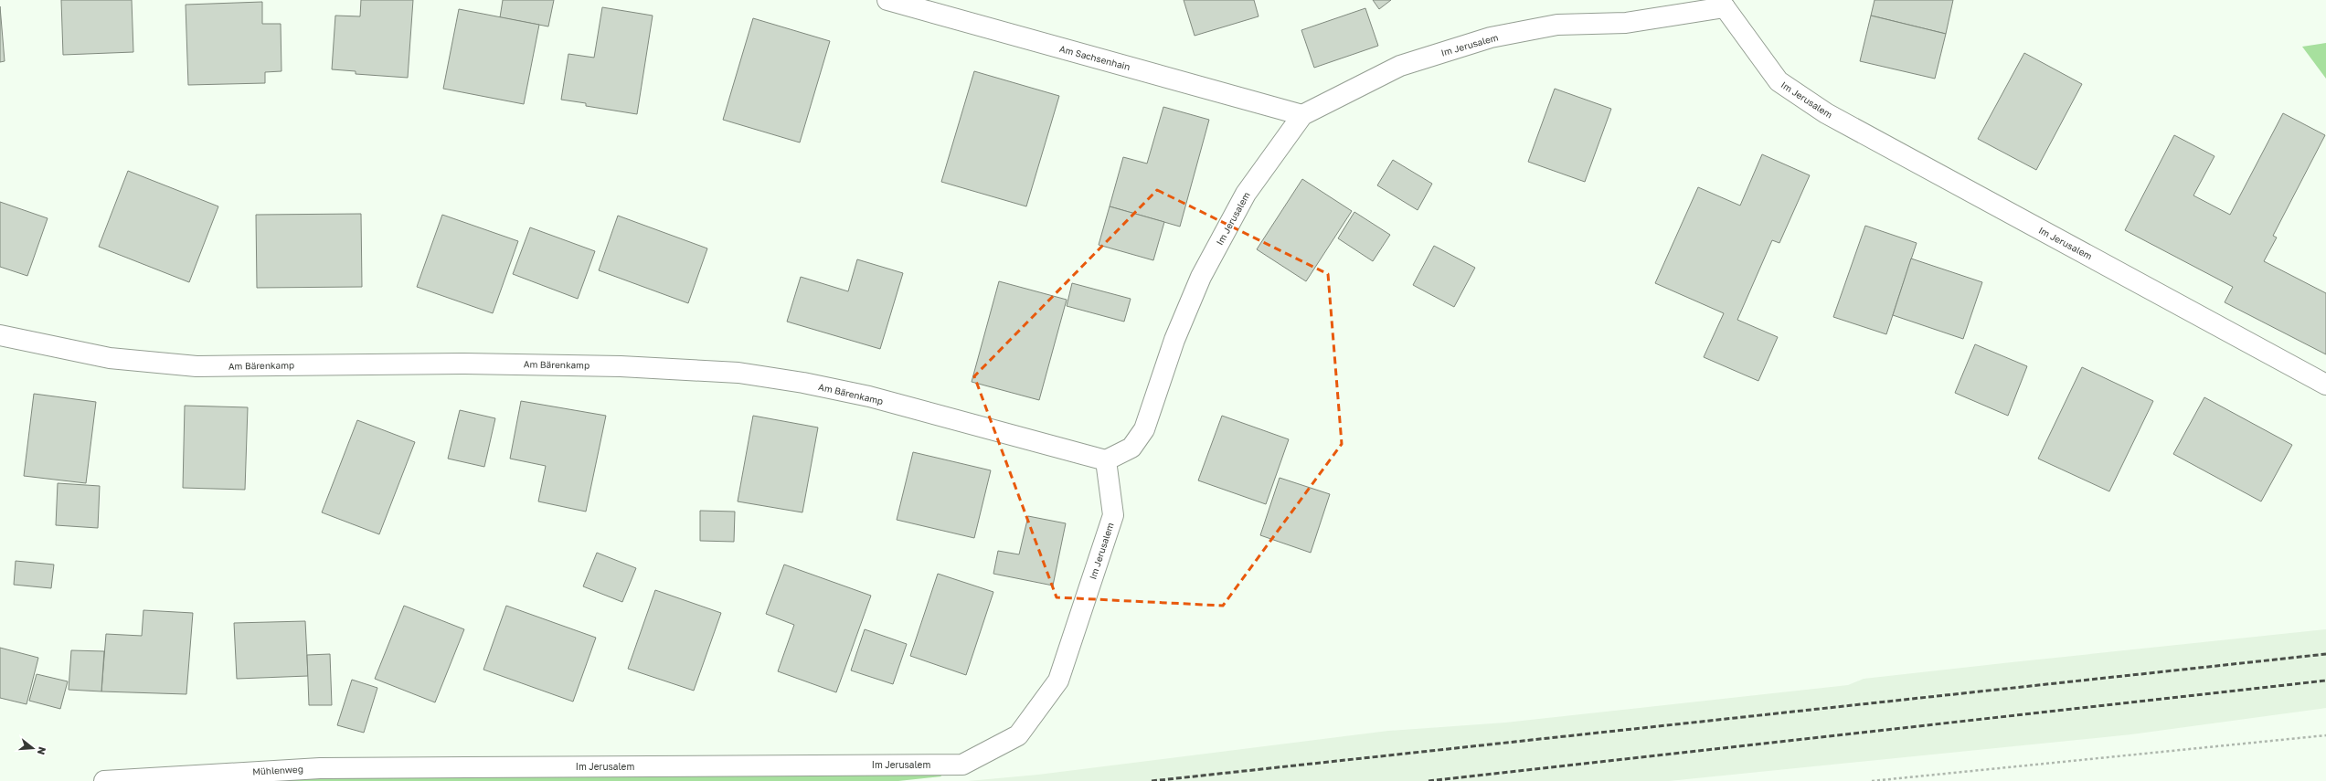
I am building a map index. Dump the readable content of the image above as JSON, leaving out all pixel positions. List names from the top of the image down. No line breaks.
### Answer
{"streets":{"street":["Im Jerusalem","Am Sachsenhain","Am Bärenkamp","Mühlenweg"]},"crossings":[["Im Jerusalem","Am Sachsenhain"],["Im Jerusalem","Am Bärenkamp"],["Im Jerusalem","Mühlenweg"]],"north":"right"}
